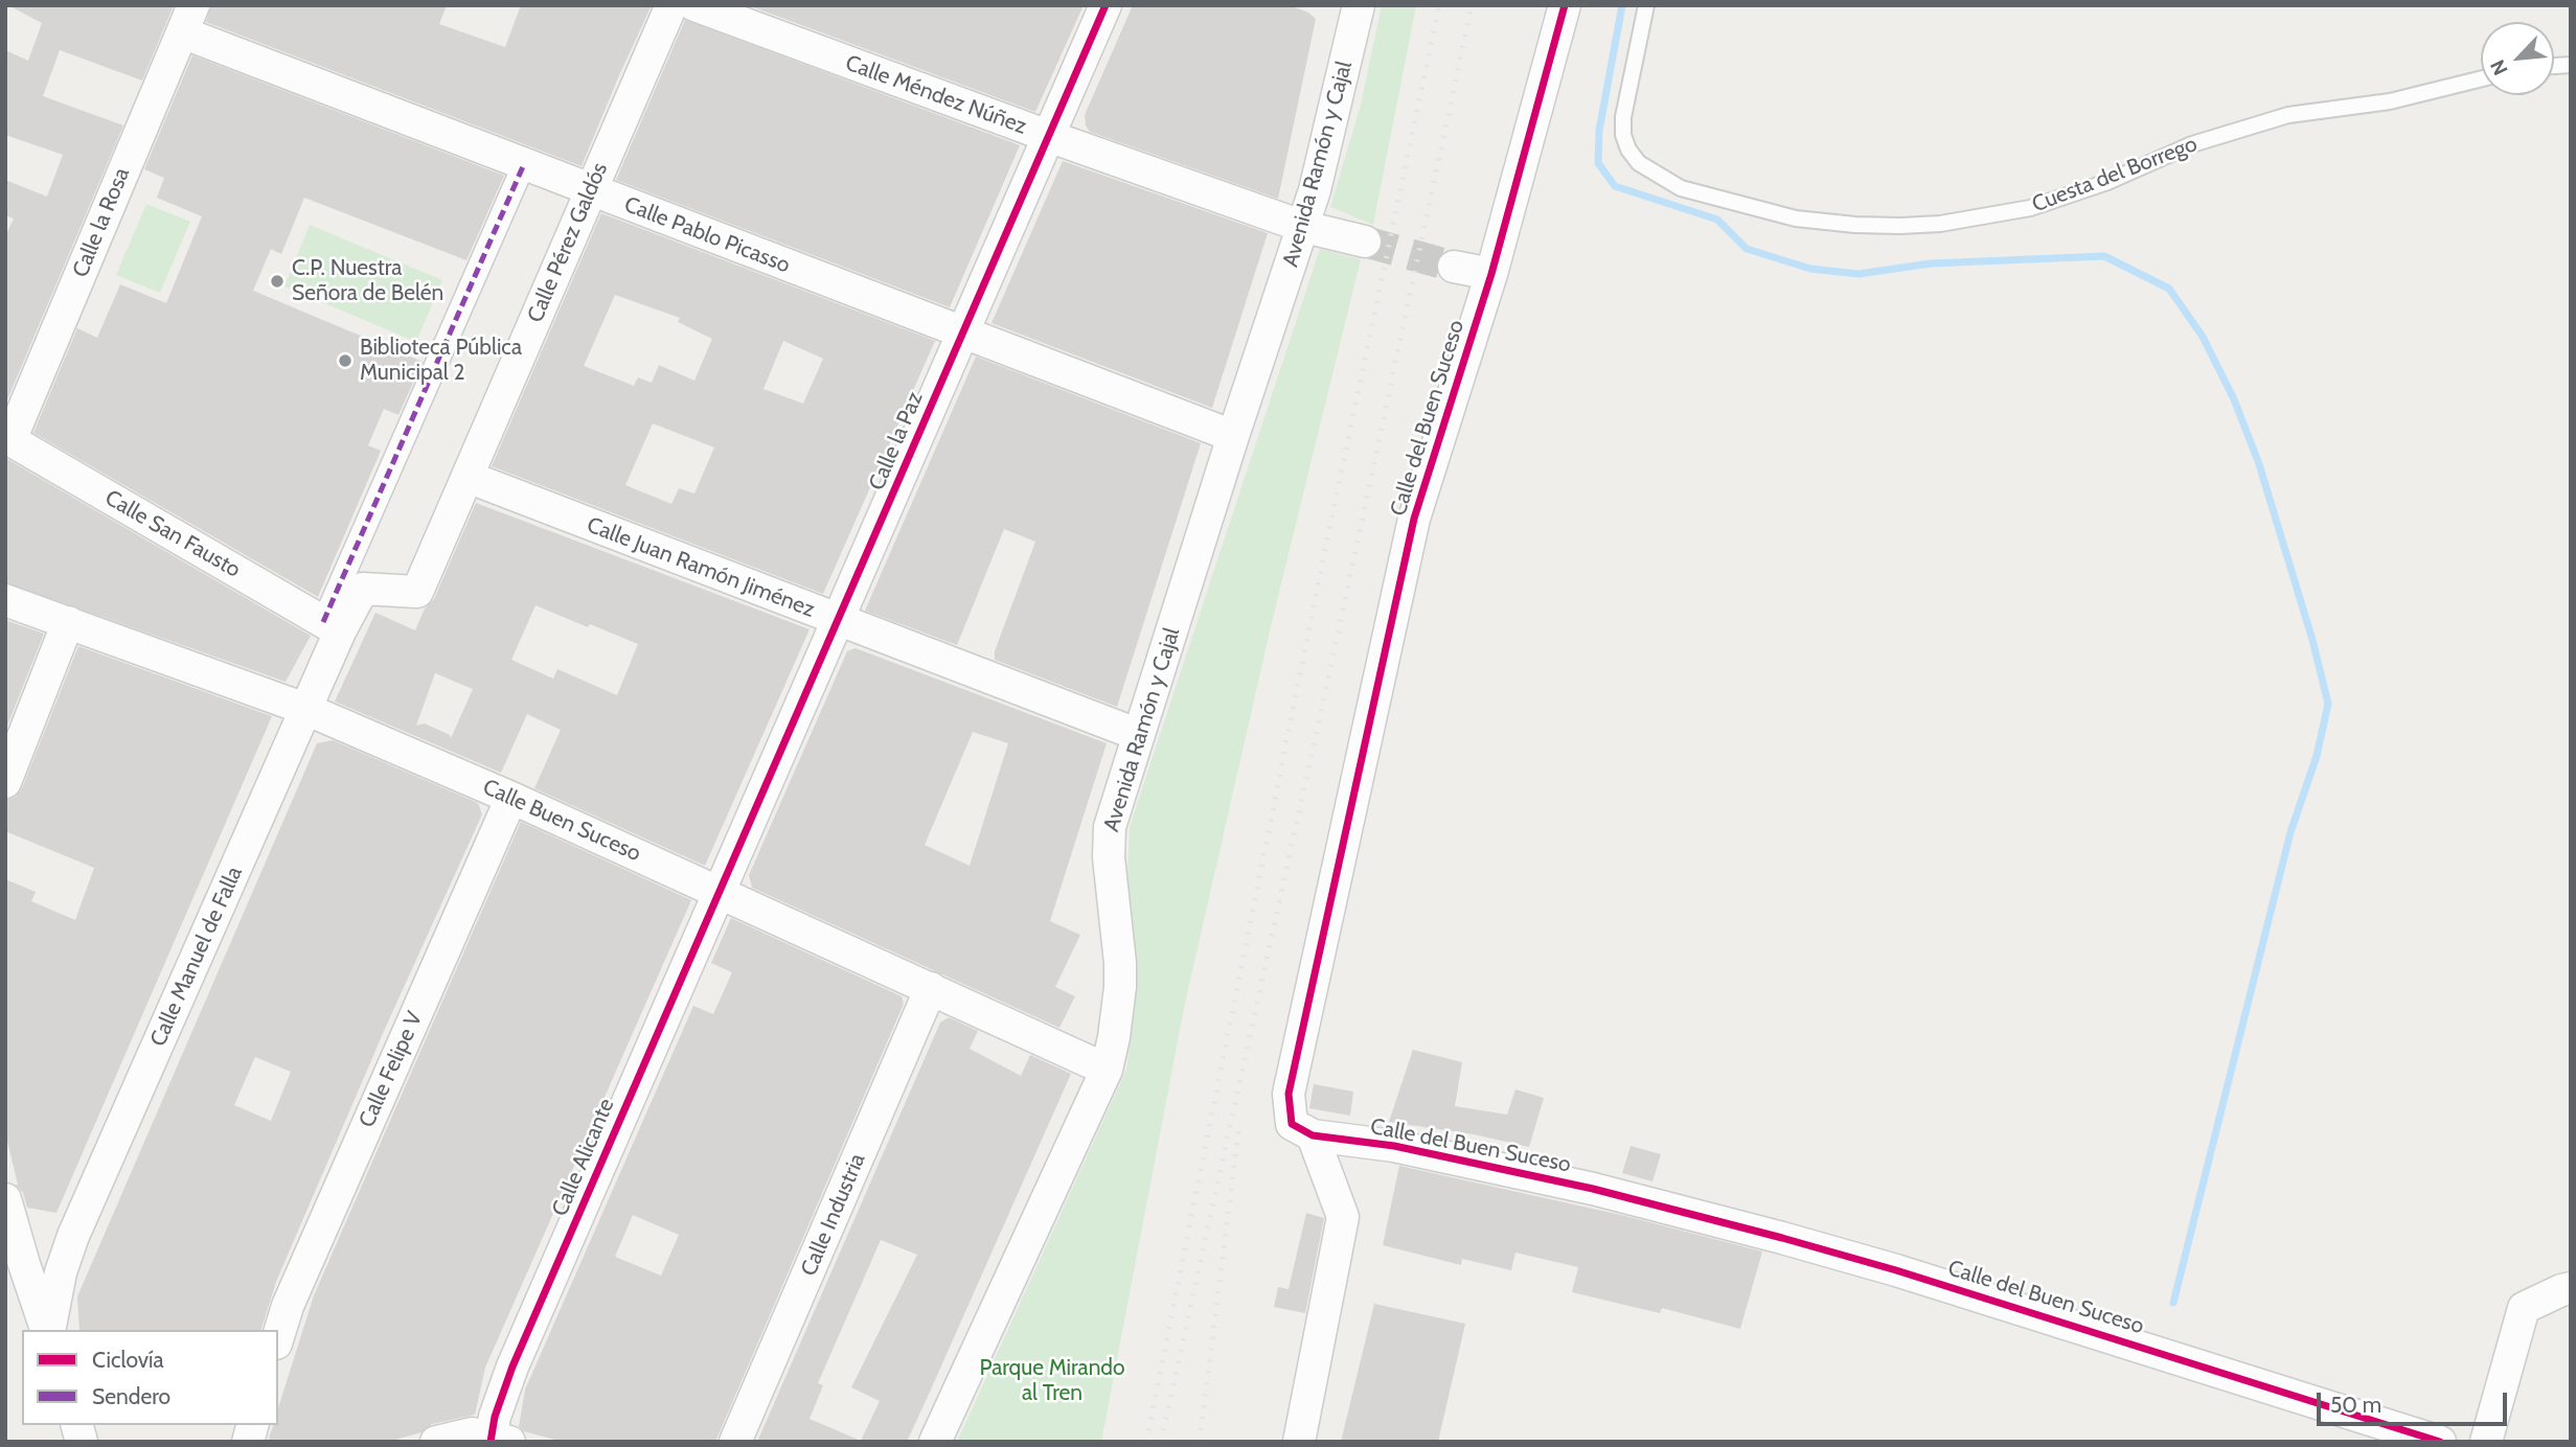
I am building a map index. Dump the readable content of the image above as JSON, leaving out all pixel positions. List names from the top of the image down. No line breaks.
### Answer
{"streets":{"street":["Calle Méndez Núñez","Avenida Ramón y Cajal","Calle la Rosa","Calle Pablo Picasso","Calle Pérez Galdós","Calle del Buen Suceso","Calle la Paz","Calle San Fausto","Calle Juan Ramón Jiménez","Calle Buen Suceso","Calle Manuel de Falla","Calle Felipe V","Calle Alicante","Calle Industria"],"lane":["Cuesta del Borrego"]},"crossings":[["Calle Méndez Núñez","Avenida Ramón y Cajal"],["Calle Méndez Núñez","Calle la Paz"],["Avenida Ramón y Cajal","Calle Pablo Picasso"],["Avenida Ramón y Cajal","Calle Juan Ramón Jiménez"],["Avenida Ramón y Cajal","Calle Buen Suceso"],["Calle la Rosa","Calle Pablo Picasso"],["Calle la Rosa","Calle San Fausto"],["Calle Pablo Picasso","Calle Pérez Galdós"],["Calle Pablo Picasso","Calle la Paz"],["Calle Pérez Galdós","Calle Juan Ramón Jiménez"],["Calle Pérez Galdós","Calle Manuel de Falla"],["Calle la Paz","Calle Juan Ramón Jiménez"],["Calle la Paz","Calle Buen Suceso"],["Calle la Paz","Calle Alicante"],["Calle San Fausto","Calle Manuel de Falla"],["Calle Buen Suceso","Calle Manuel de Falla"],["Calle Buen Suceso","Calle Felipe V"],["Calle Buen Suceso","Calle Alicante"],["Calle Buen Suceso","Calle Industria"]],"parks":["Parque Mirando al Tren"],"places":["C.P. Nuestra Señora de Belén","Biblioteca Pública Municipal 2"],"legend":["Ciclovía","Sendero"],"scale_bar":"50 m","north":"bottom left"}
